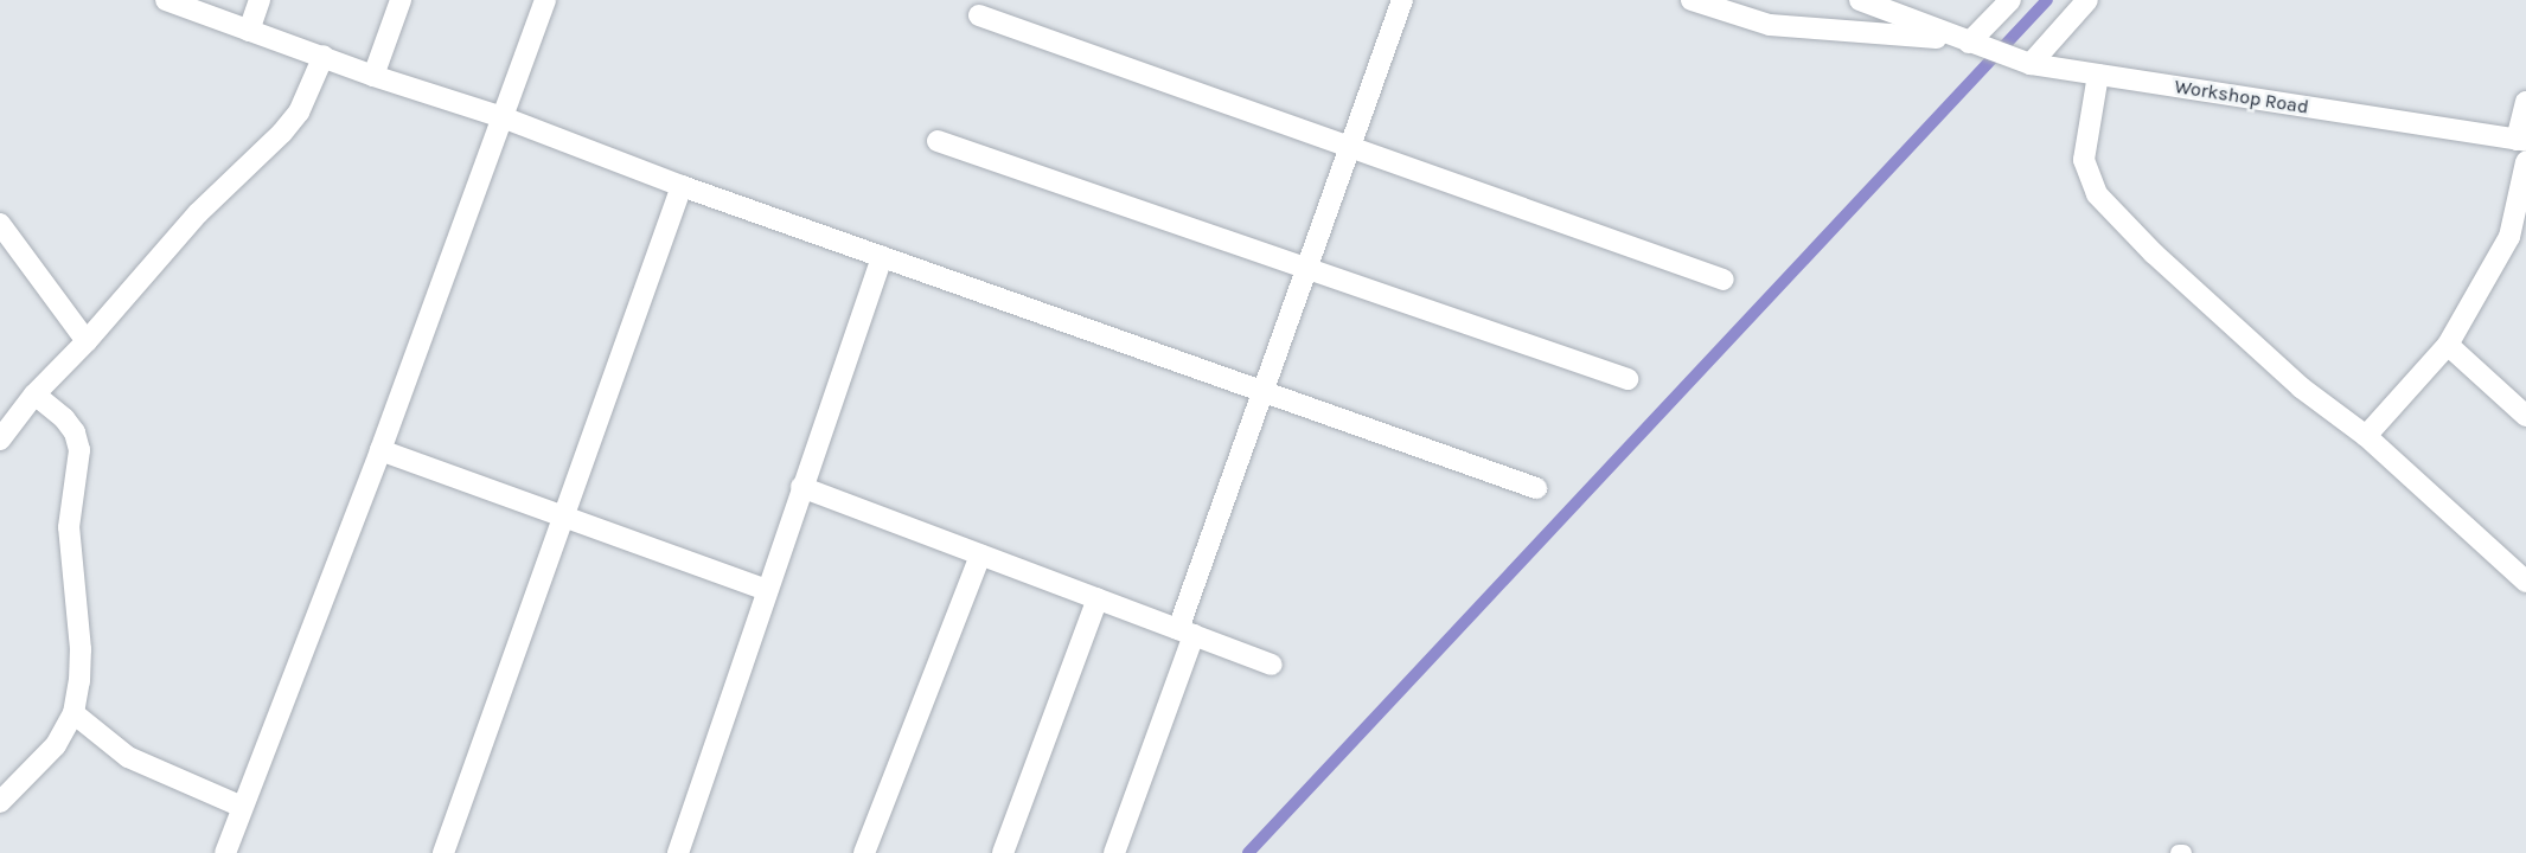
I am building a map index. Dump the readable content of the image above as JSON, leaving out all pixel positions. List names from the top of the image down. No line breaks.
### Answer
{"streets":{"street":["Workshop Road"]}}
